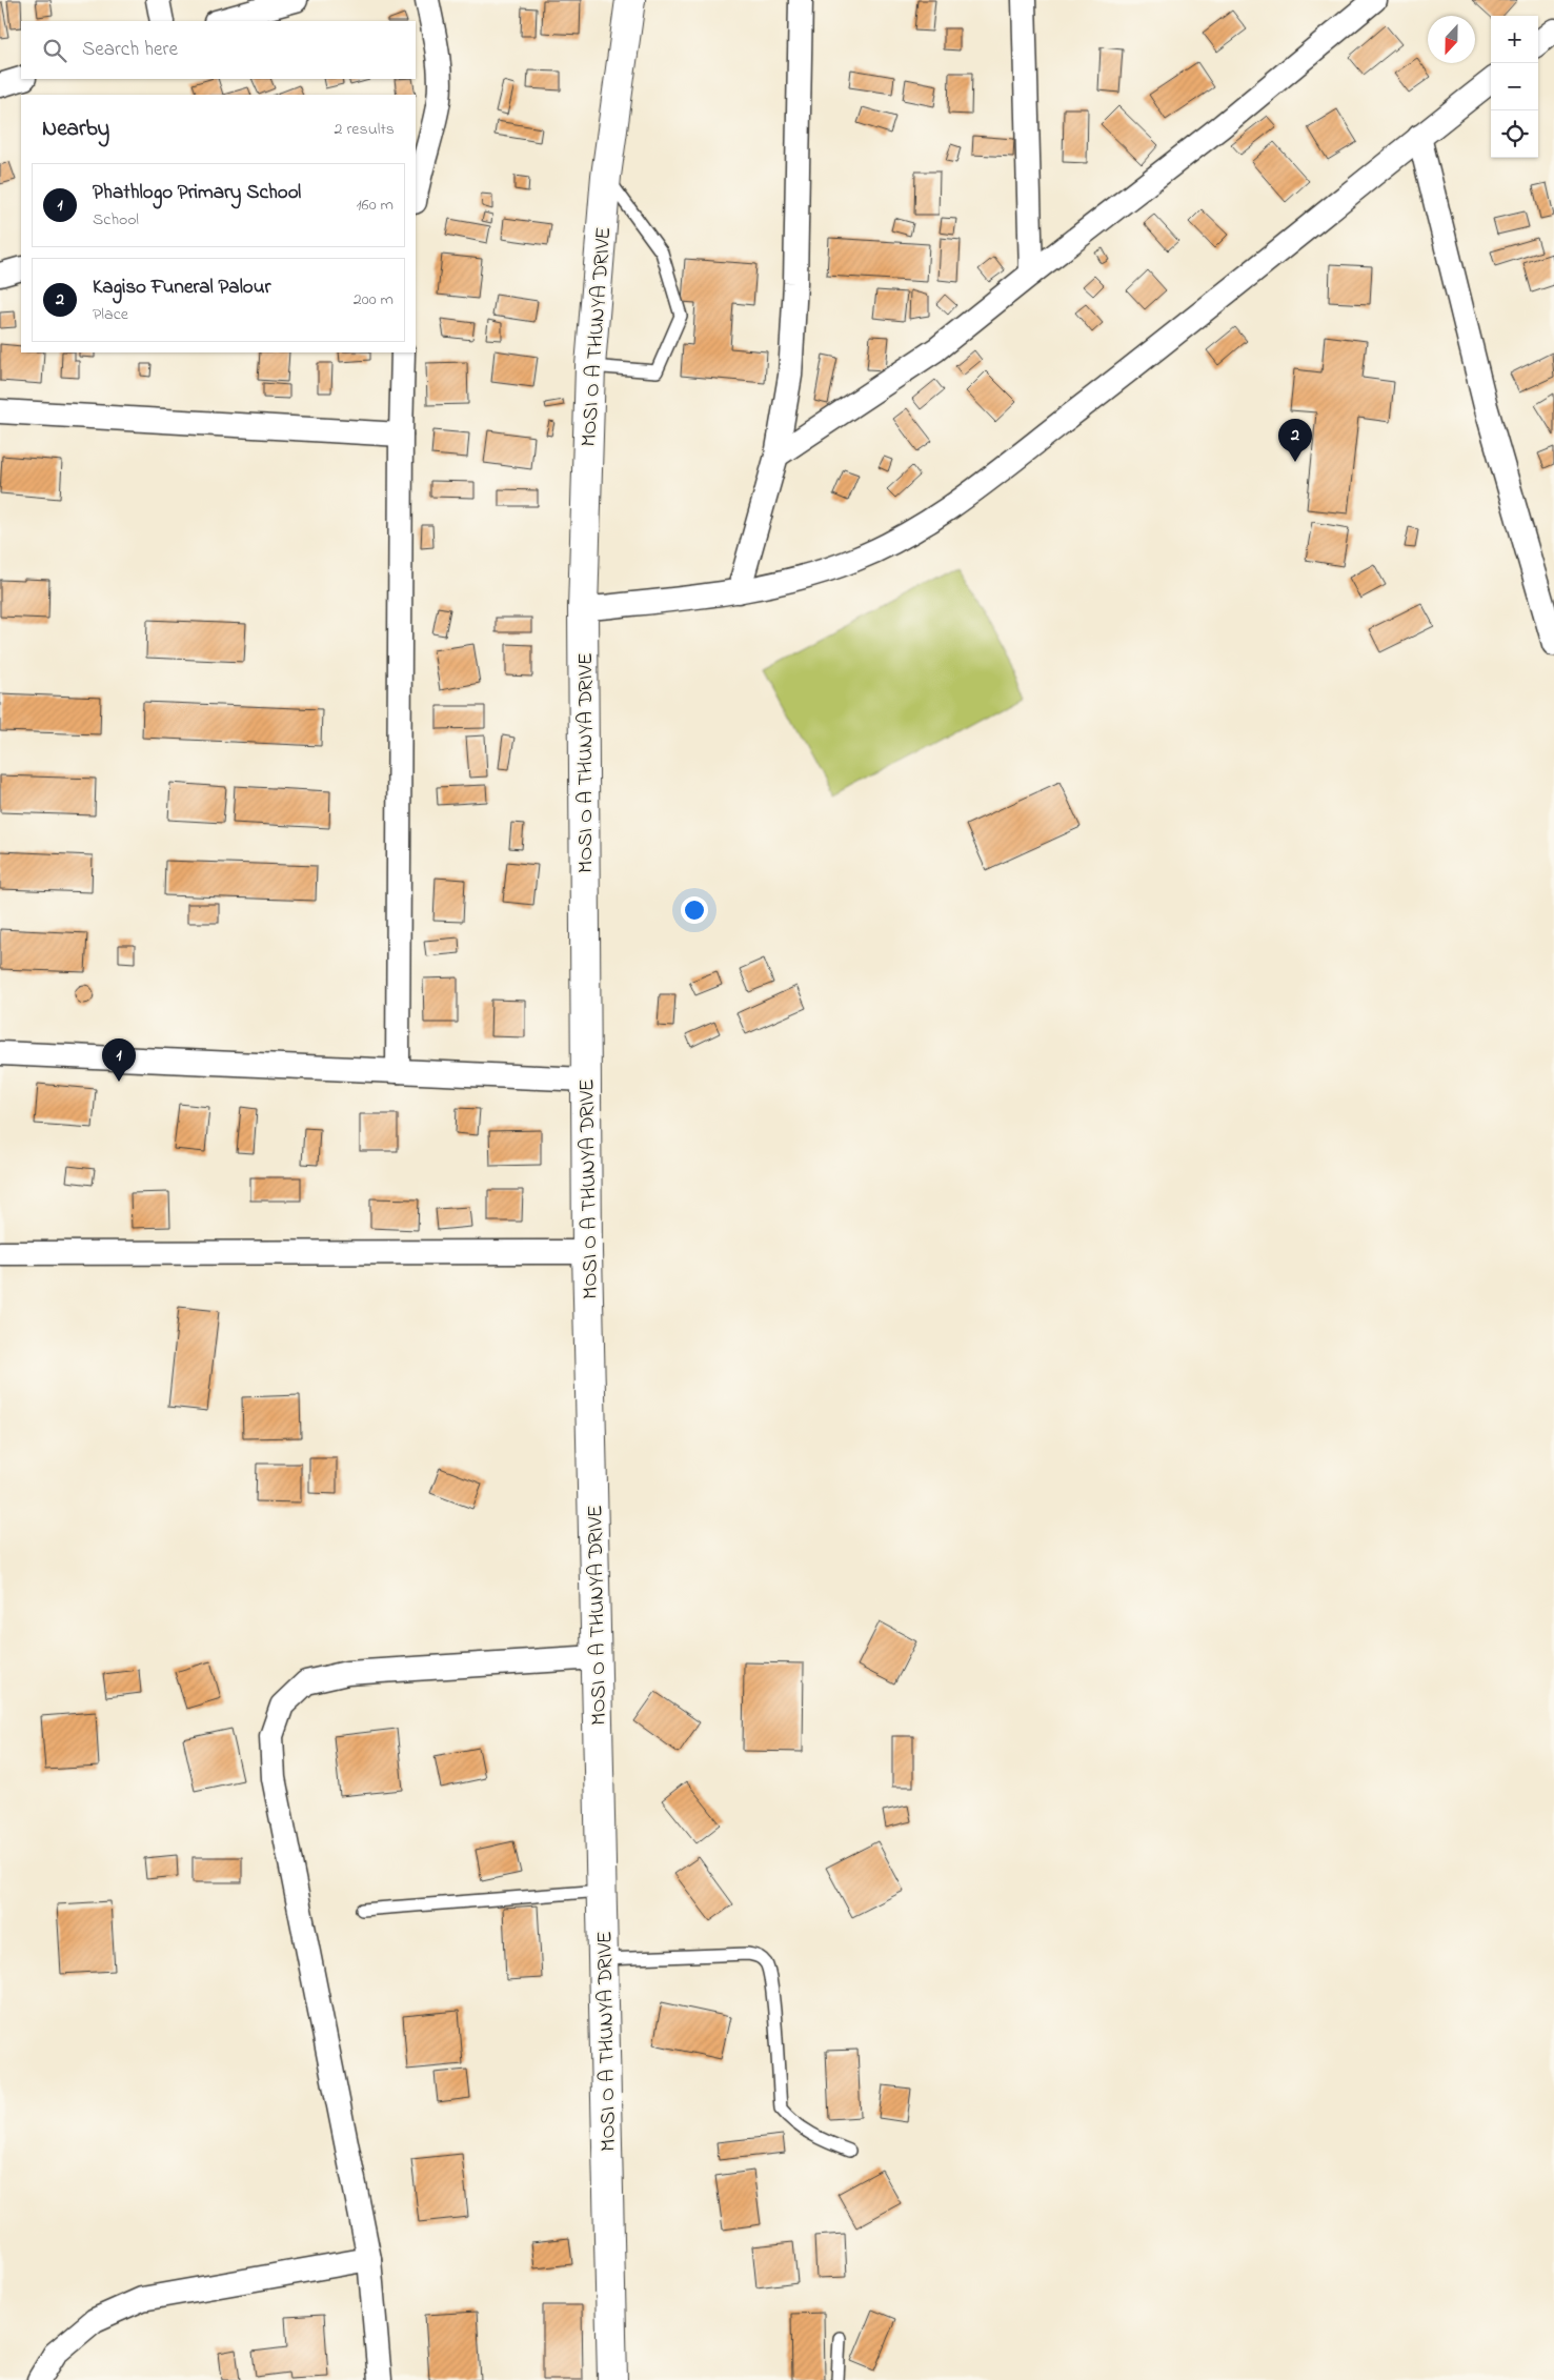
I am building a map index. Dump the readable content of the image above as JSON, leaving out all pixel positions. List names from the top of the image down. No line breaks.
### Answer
{"streets":{"street":["MOSI O A THUNYA DRIVE"]},"north":"bottom","page":{"map_buttons":["+","−"],"search":"Search here","heading":["Nearby","2 results"],"list":[{"mark":"1","name":"Phathlogo Primary School","note":"School","value":"160 m"},{"mark":"2","name":"Kagiso Funeral Palour","note":"Place","value":"200 m"}],"pins":["2","1"]}}
